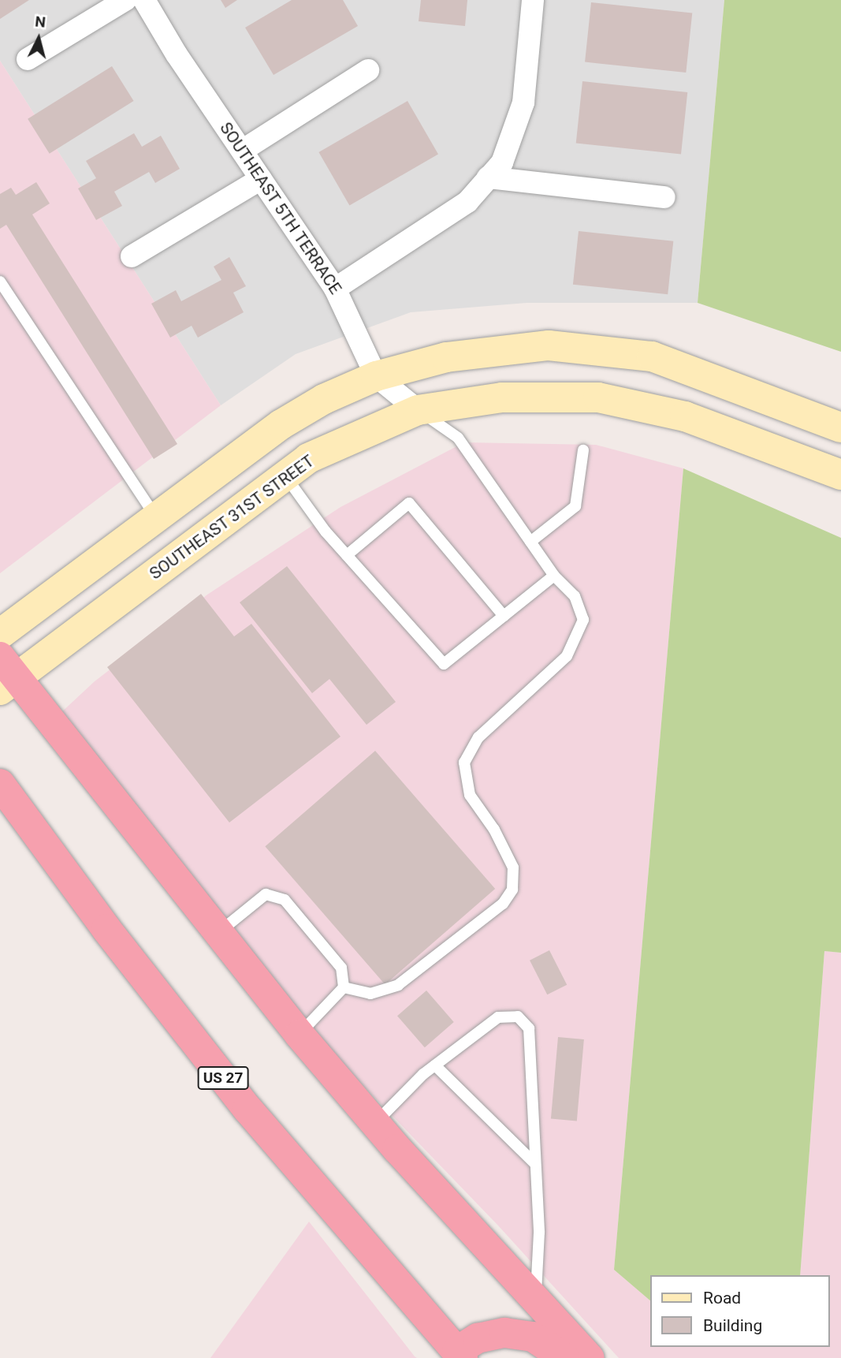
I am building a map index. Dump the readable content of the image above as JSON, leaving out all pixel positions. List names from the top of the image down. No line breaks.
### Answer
{"streets":{"highway":["US 27"],"main road":["SOUTHEAST 31ST STREET"],"street":["SOUTHEAST 5TH TERRACE"]},"crossings":[["SOUTHEAST 5TH TERRACE","SOUTHEAST 31ST STREET"]],"legend":["Road","Building"],"north":"top"}
